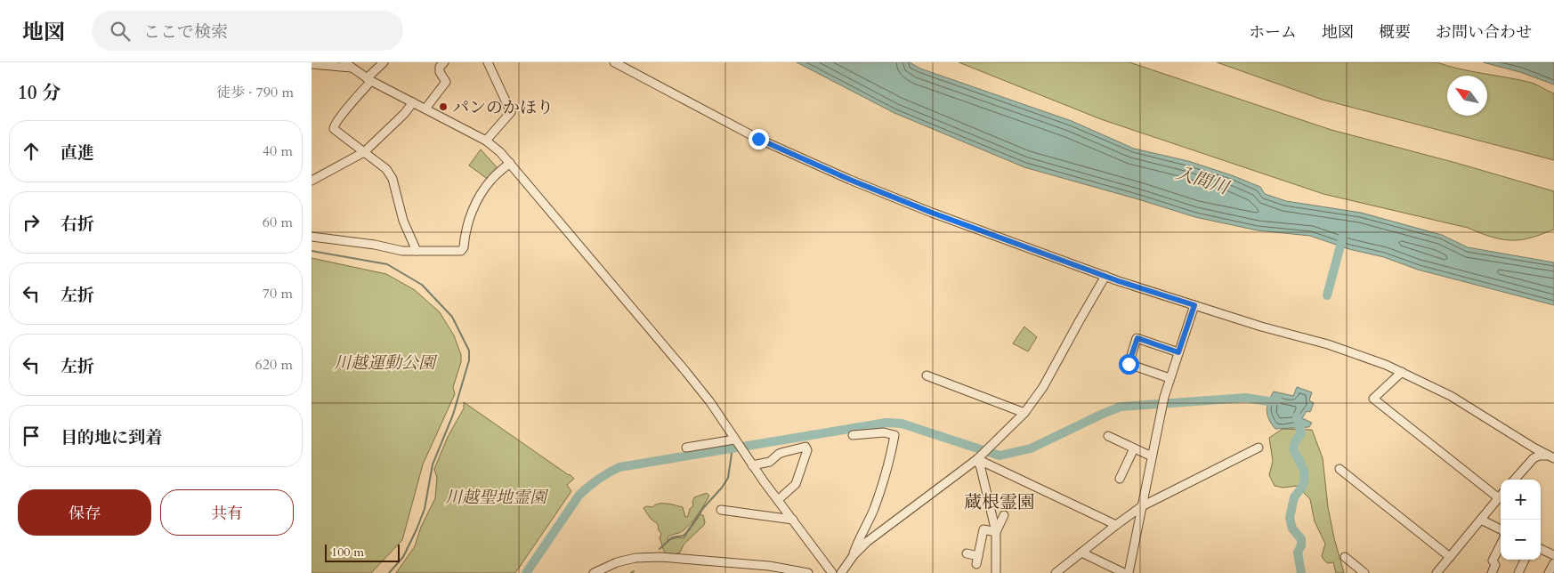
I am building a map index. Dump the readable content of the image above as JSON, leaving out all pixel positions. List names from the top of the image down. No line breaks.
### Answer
{"districts":["蔵根霊園"],"water":["入間川"],"parks":["川越運動公園","川越聖地霊園"],"places":["パンのかほり"],"scale_bar":"100 m","north":"top left","page":{"header":"地図","search":"ここで検索","nav":["ホーム","地図","概要","お問い合わせ"],"heading":["10 分","徒歩 · 790 m"],"list":[["直進","40 m"],["右折","60 m"],["左折","70 m"],["左折","620 m"],"目的地に到着"],"buttons":["保存","共有"],"map_buttons":["+","−"],"scale":"100 m"}}
